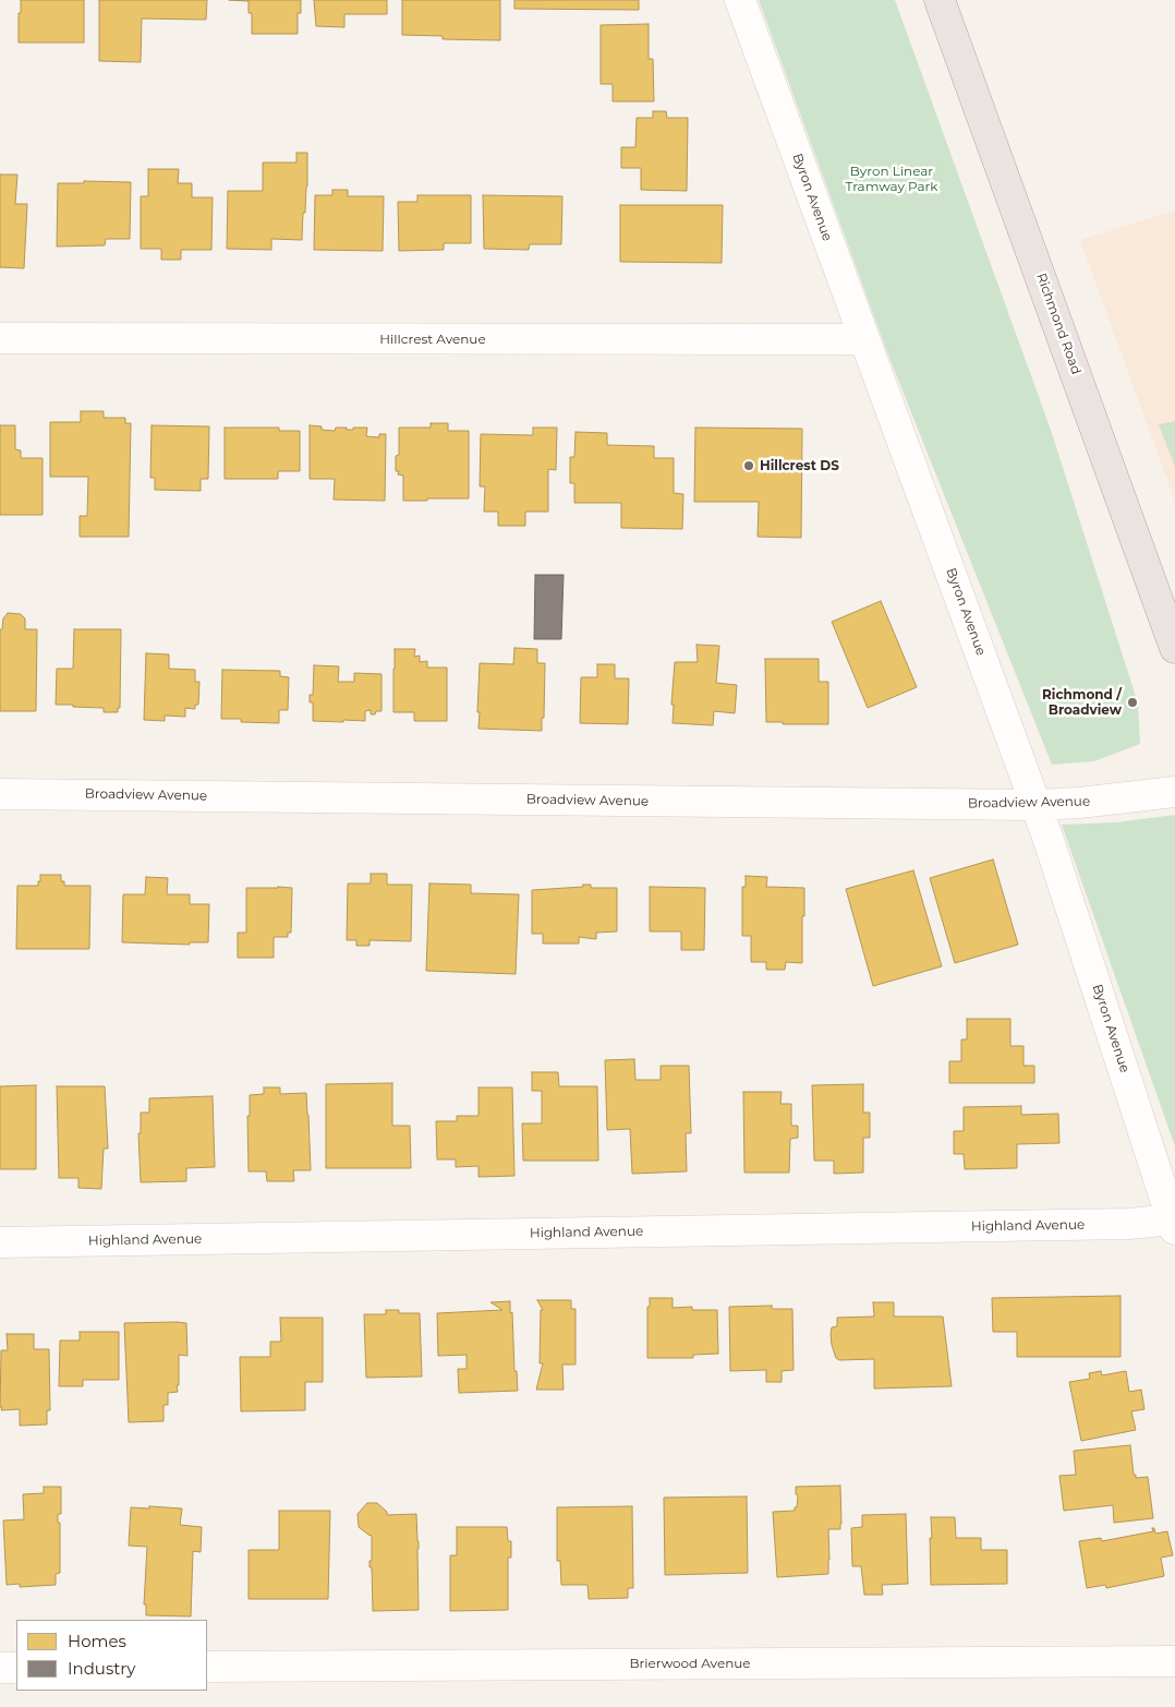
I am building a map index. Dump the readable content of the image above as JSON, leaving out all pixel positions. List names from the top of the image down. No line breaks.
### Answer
{"streets":{"main road":["Richmond Road"],"street":["Byron Avenue","Hillcrest Avenue","Broadview Avenue","Highland Avenue","Brierwood Avenue"]},"crossings":[["Byron Avenue","Hillcrest Avenue"],["Byron Avenue","Broadview Avenue"],["Byron Avenue","Highland Avenue"]],"parks":["Byron Linear Tramway Park"],"places":["Hillcrest DS","Richmond / Broadview"],"legend":["Homes","Industry"]}
